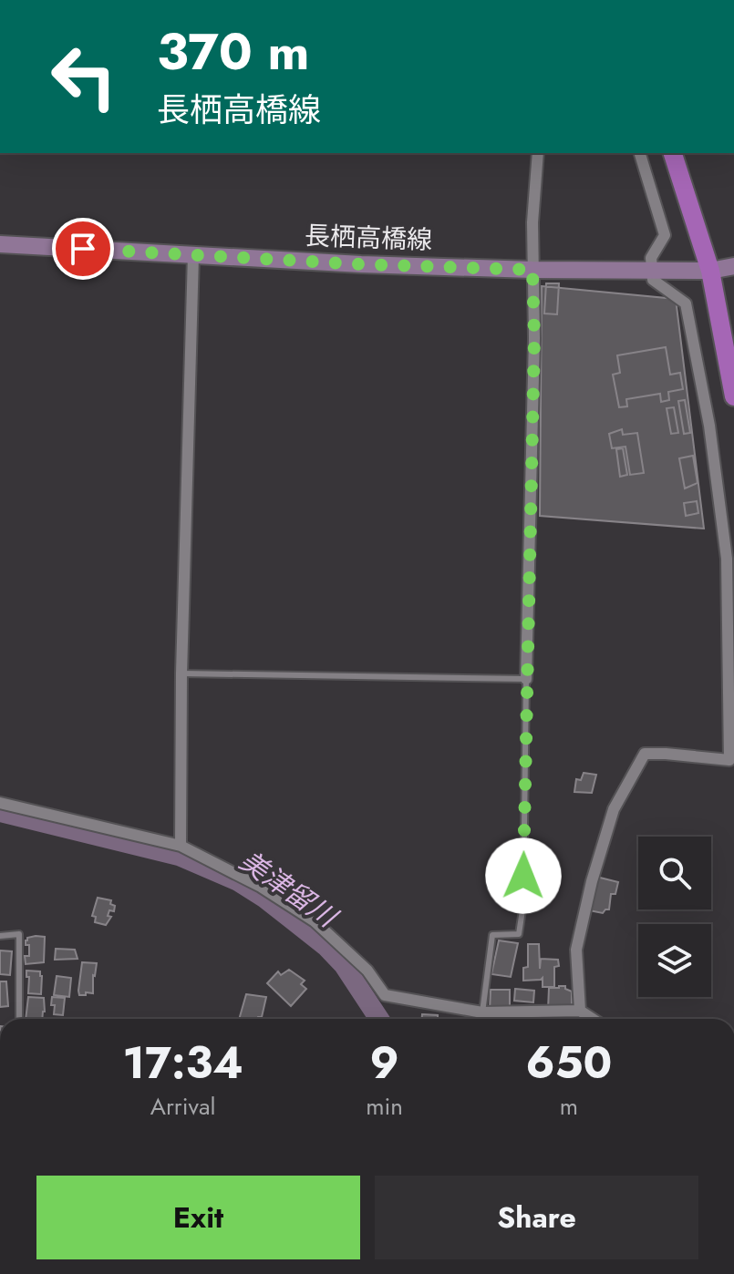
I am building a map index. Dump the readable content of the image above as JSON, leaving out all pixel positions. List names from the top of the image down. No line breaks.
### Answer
{"streets":{"main road":["長栖高橋線"]},"water":["美津留川"],"page":{"turn":["370 m","長栖高橋線"],"eta":["17:34","Arrival","9","min","650","m"],"buttons":["Exit","Share"]}}
